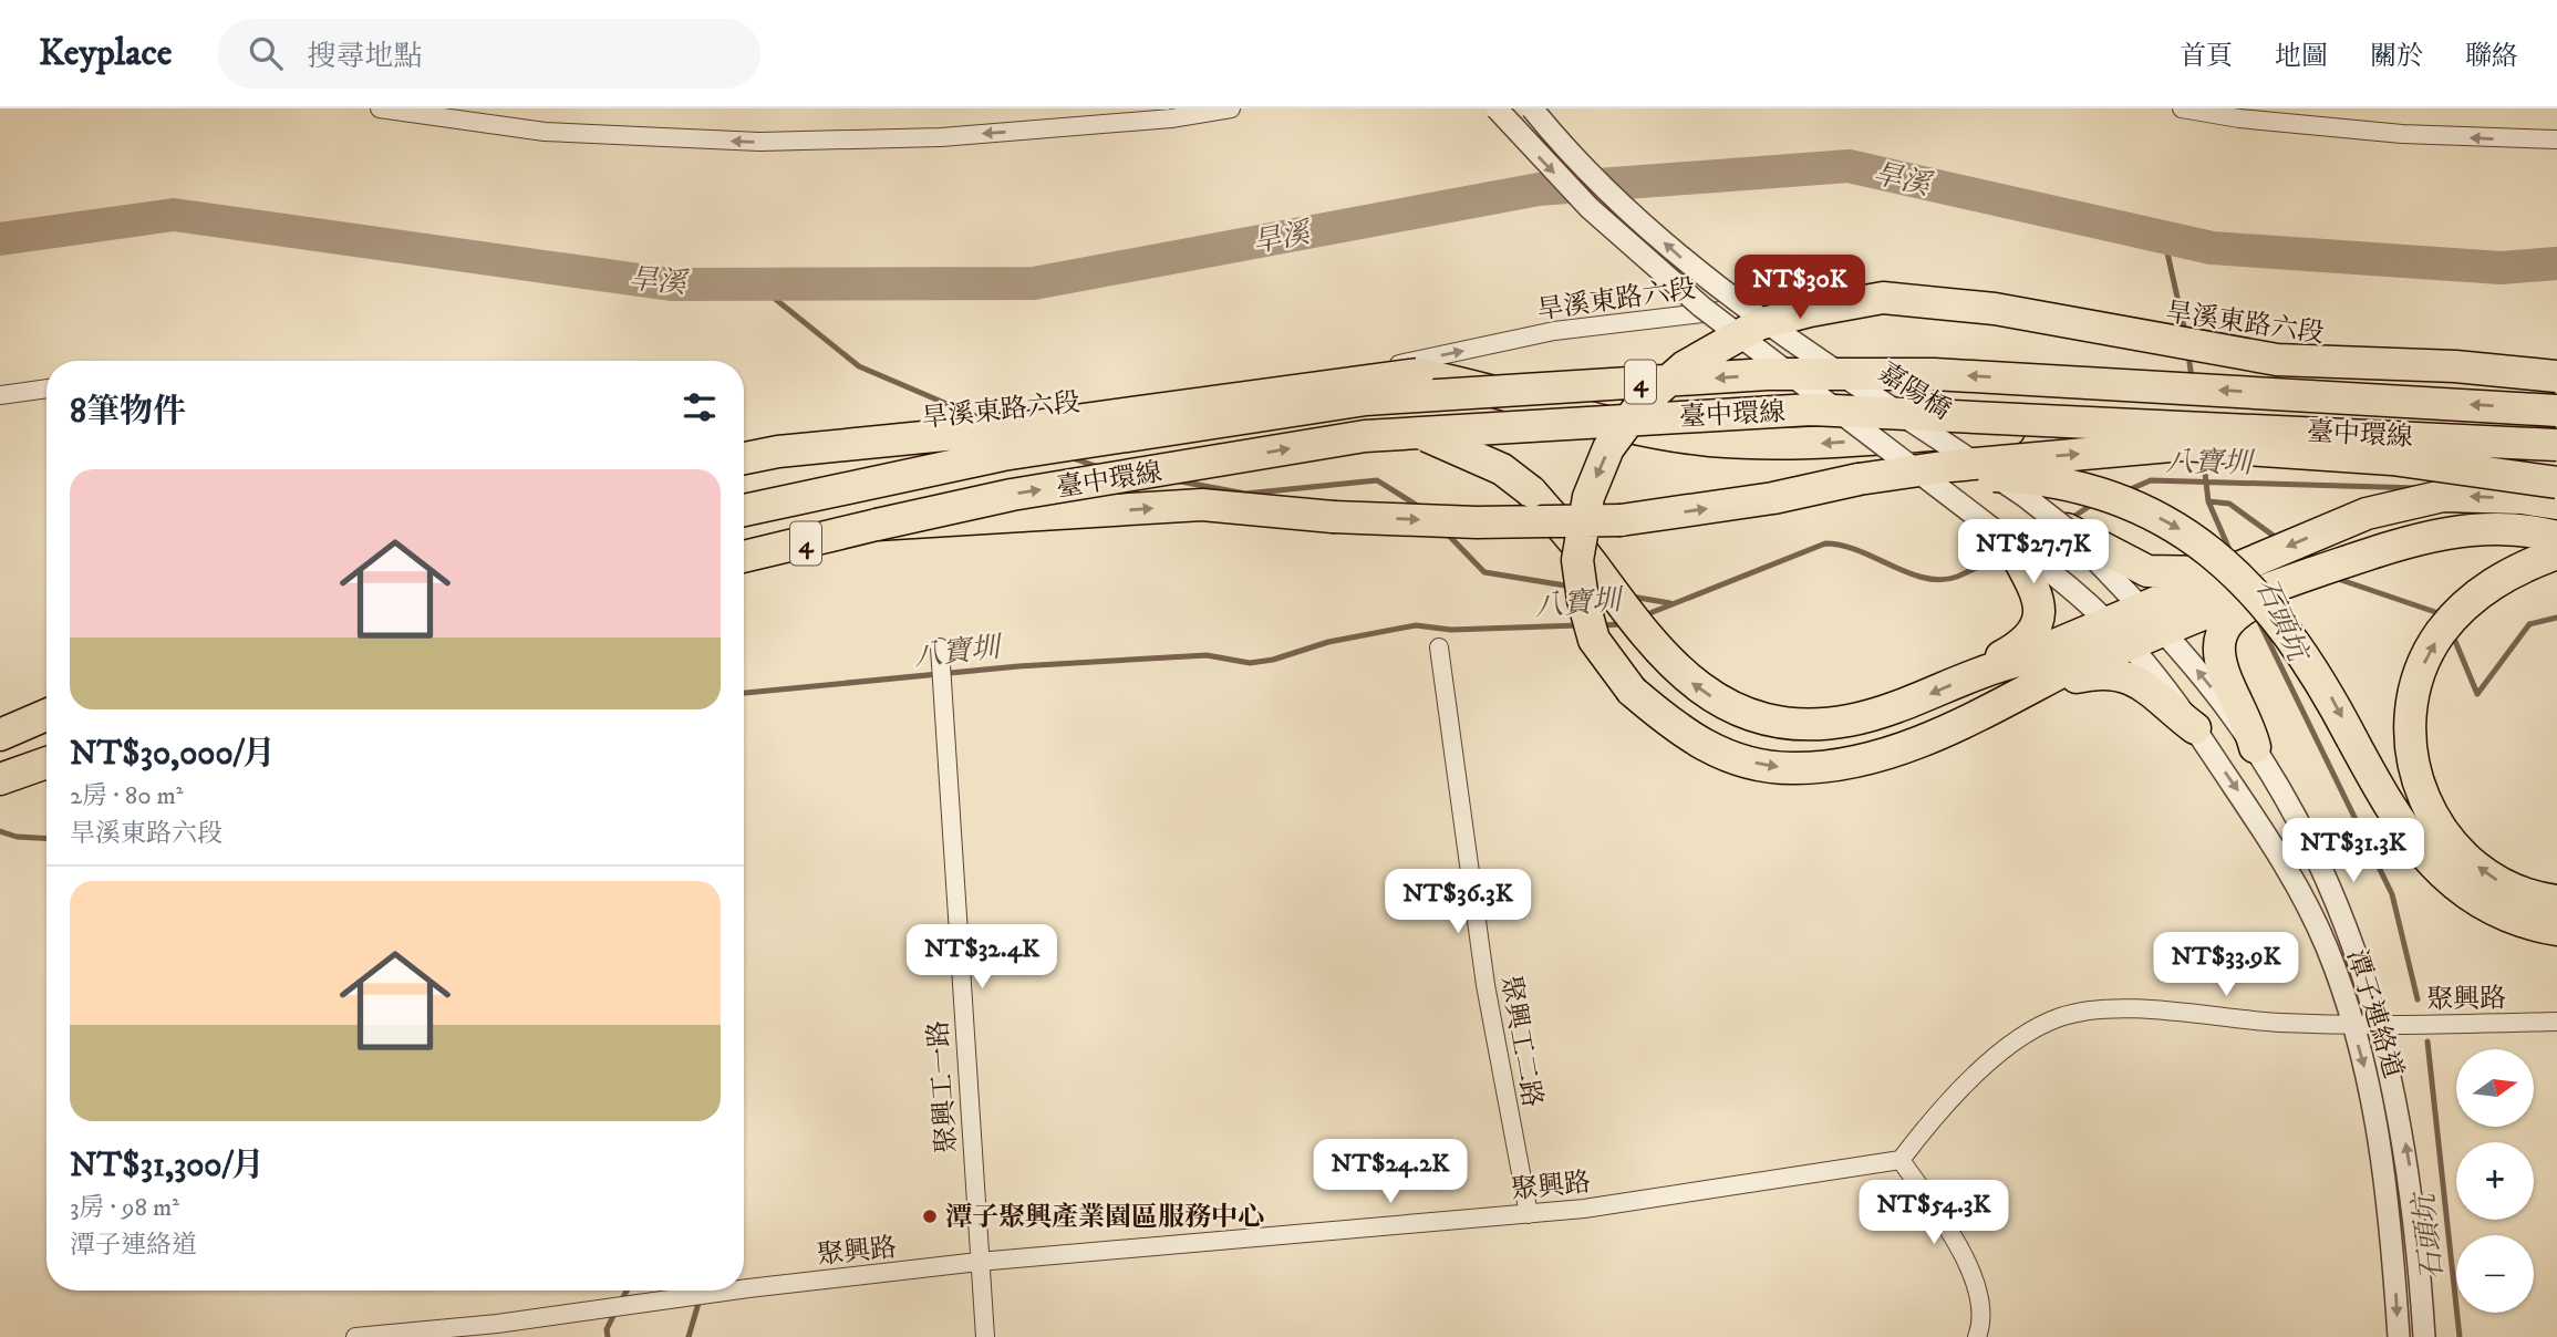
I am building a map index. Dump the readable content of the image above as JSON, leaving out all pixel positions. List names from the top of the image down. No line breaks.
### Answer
{"streets":{"highway":["4","臺中環線"],"street":["旱溪東路六段","嘉陽橋","聚興路","潭子連絡道","聚興工二路","聚興工一路"]},"crossings":[["嘉陽橋","潭子連絡道"],["聚興路","潭子連絡道"],["聚興路","聚興工二路"],["聚興路","聚興工一路"]],"one_way":["旱溪東路六段"],"water":["旱溪","八寶圳","石頭坑"],"places":["潭子聚興產業園區服務中心"],"north":"right","page":{"header":"Keyplace","search":"搜尋地點","nav":["首頁","地圖","關於","聯絡"],"price":["NT$30K","NT$27.7K","NT$31.3K","NT$36.3K","NT$32.4K","NT$33.9K","NT$24.2K","NT$54.3K"],"heading":"8筆物件","list":[{"name":"NT$30,000/月","note":"2房 · 80 m² · 旱溪東路六段"},{"name":"NT$31,300/月","note":"3房 · 98 m² · 潭子連絡道"}],"map_buttons":["+","−"]}}
